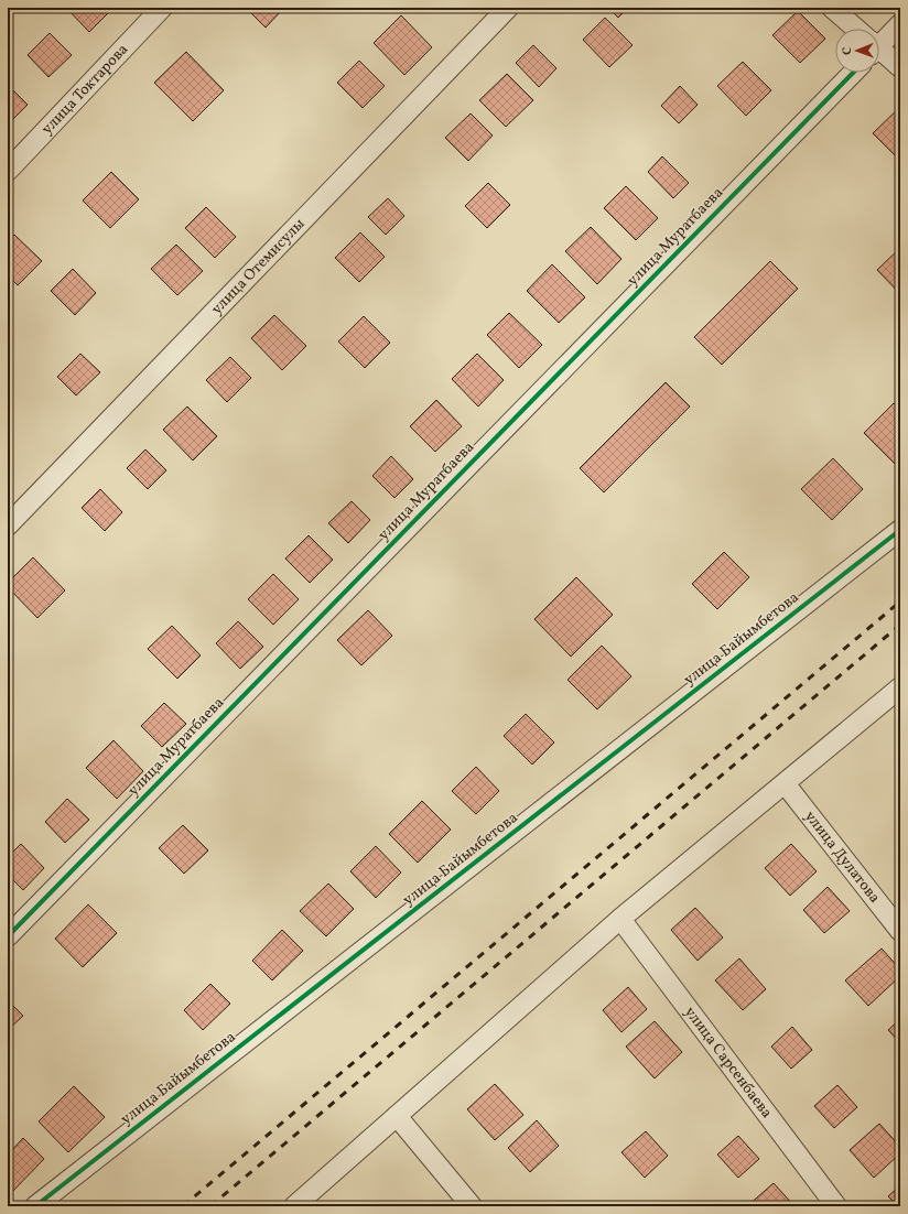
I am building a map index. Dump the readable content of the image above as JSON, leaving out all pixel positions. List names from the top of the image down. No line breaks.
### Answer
{"streets":{"street":["улица Токтарова","улица Муратбаева","улица Отемисулы","улица Байымбетова","улица Дулатова","улица Сарсенбаева"]},"north":"left"}
